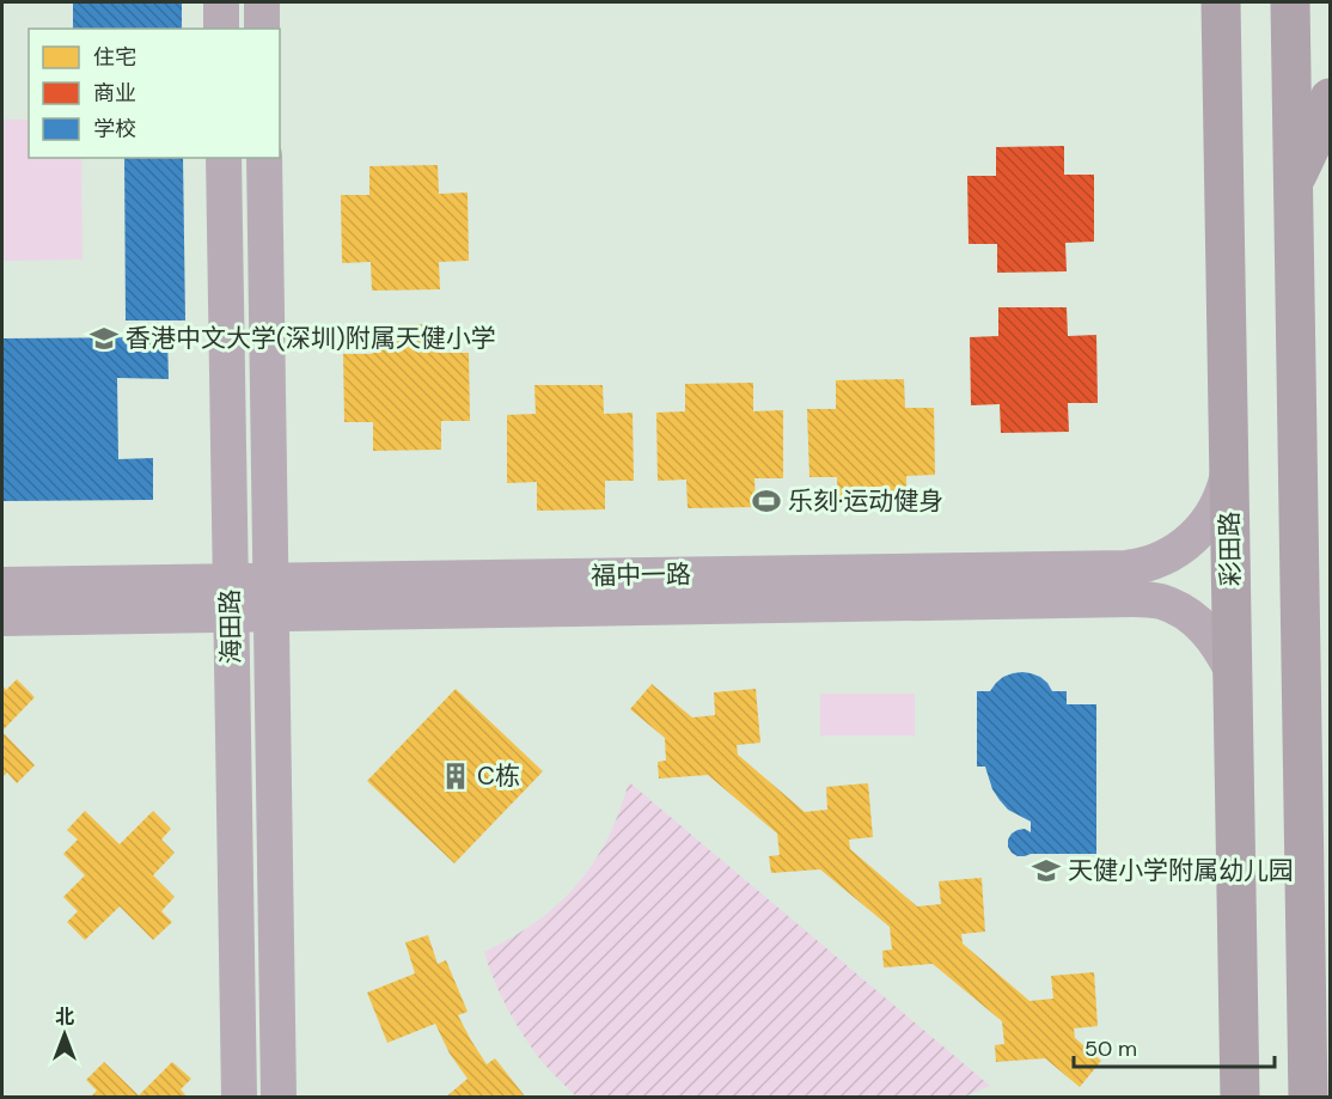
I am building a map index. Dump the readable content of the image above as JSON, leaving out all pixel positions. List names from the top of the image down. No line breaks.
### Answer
{"streets":{"main road":["彩田路"],"street":["福中一路","海田路"]},"crossings":[["彩田路","福中一路"],["福中一路","海田路"]],"places":{"school or university":["香港中文大学(深圳)附属天健小学","天健小学附属幼儿园"],"sports":["乐刻·运动健身"],"building":["C栋"]},"legend":["住宅","商业","学校"],"scale_bar":"50 m","north":"top"}
